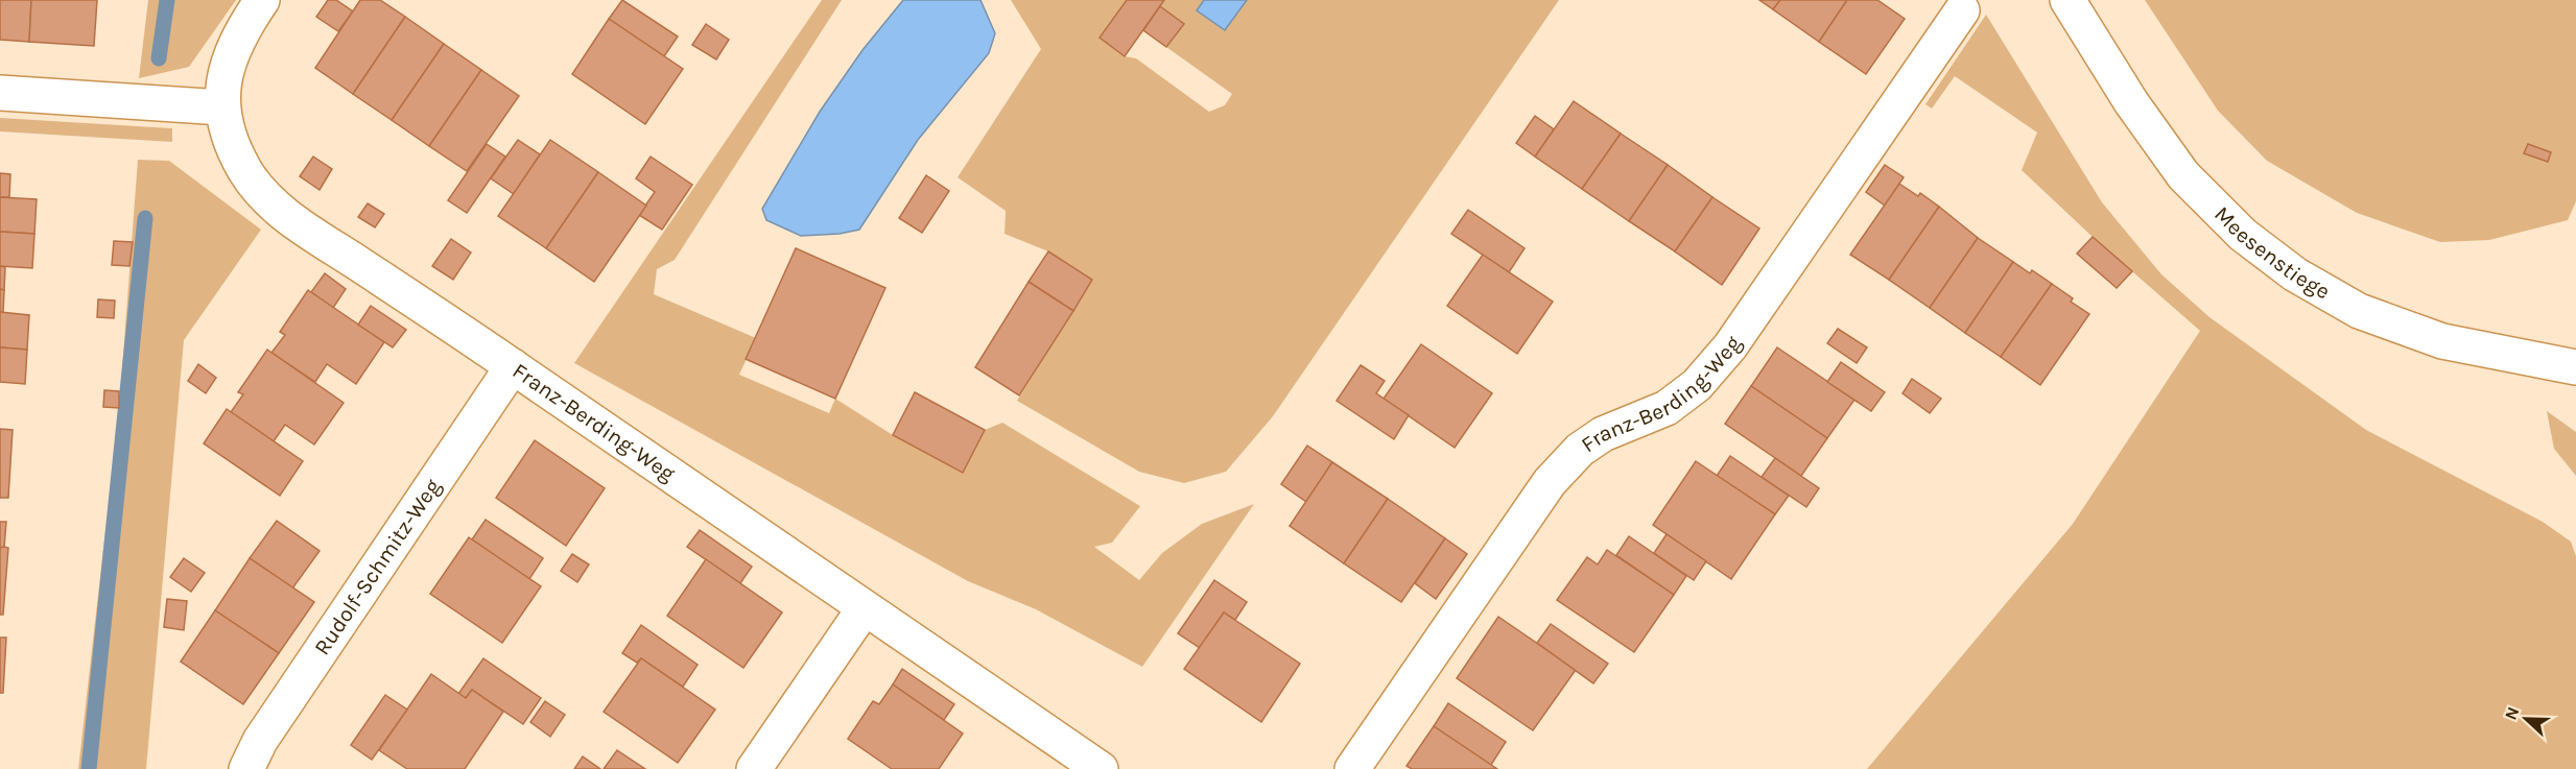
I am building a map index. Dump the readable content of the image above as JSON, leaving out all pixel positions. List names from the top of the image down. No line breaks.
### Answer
{"streets":{"street":["Meesenstiege","Franz-Berding-Weg","Rudolf-Schmitz-Weg"]},"crossings":[["Franz-Berding-Weg","Rudolf-Schmitz-Weg"]],"north":"left"}
